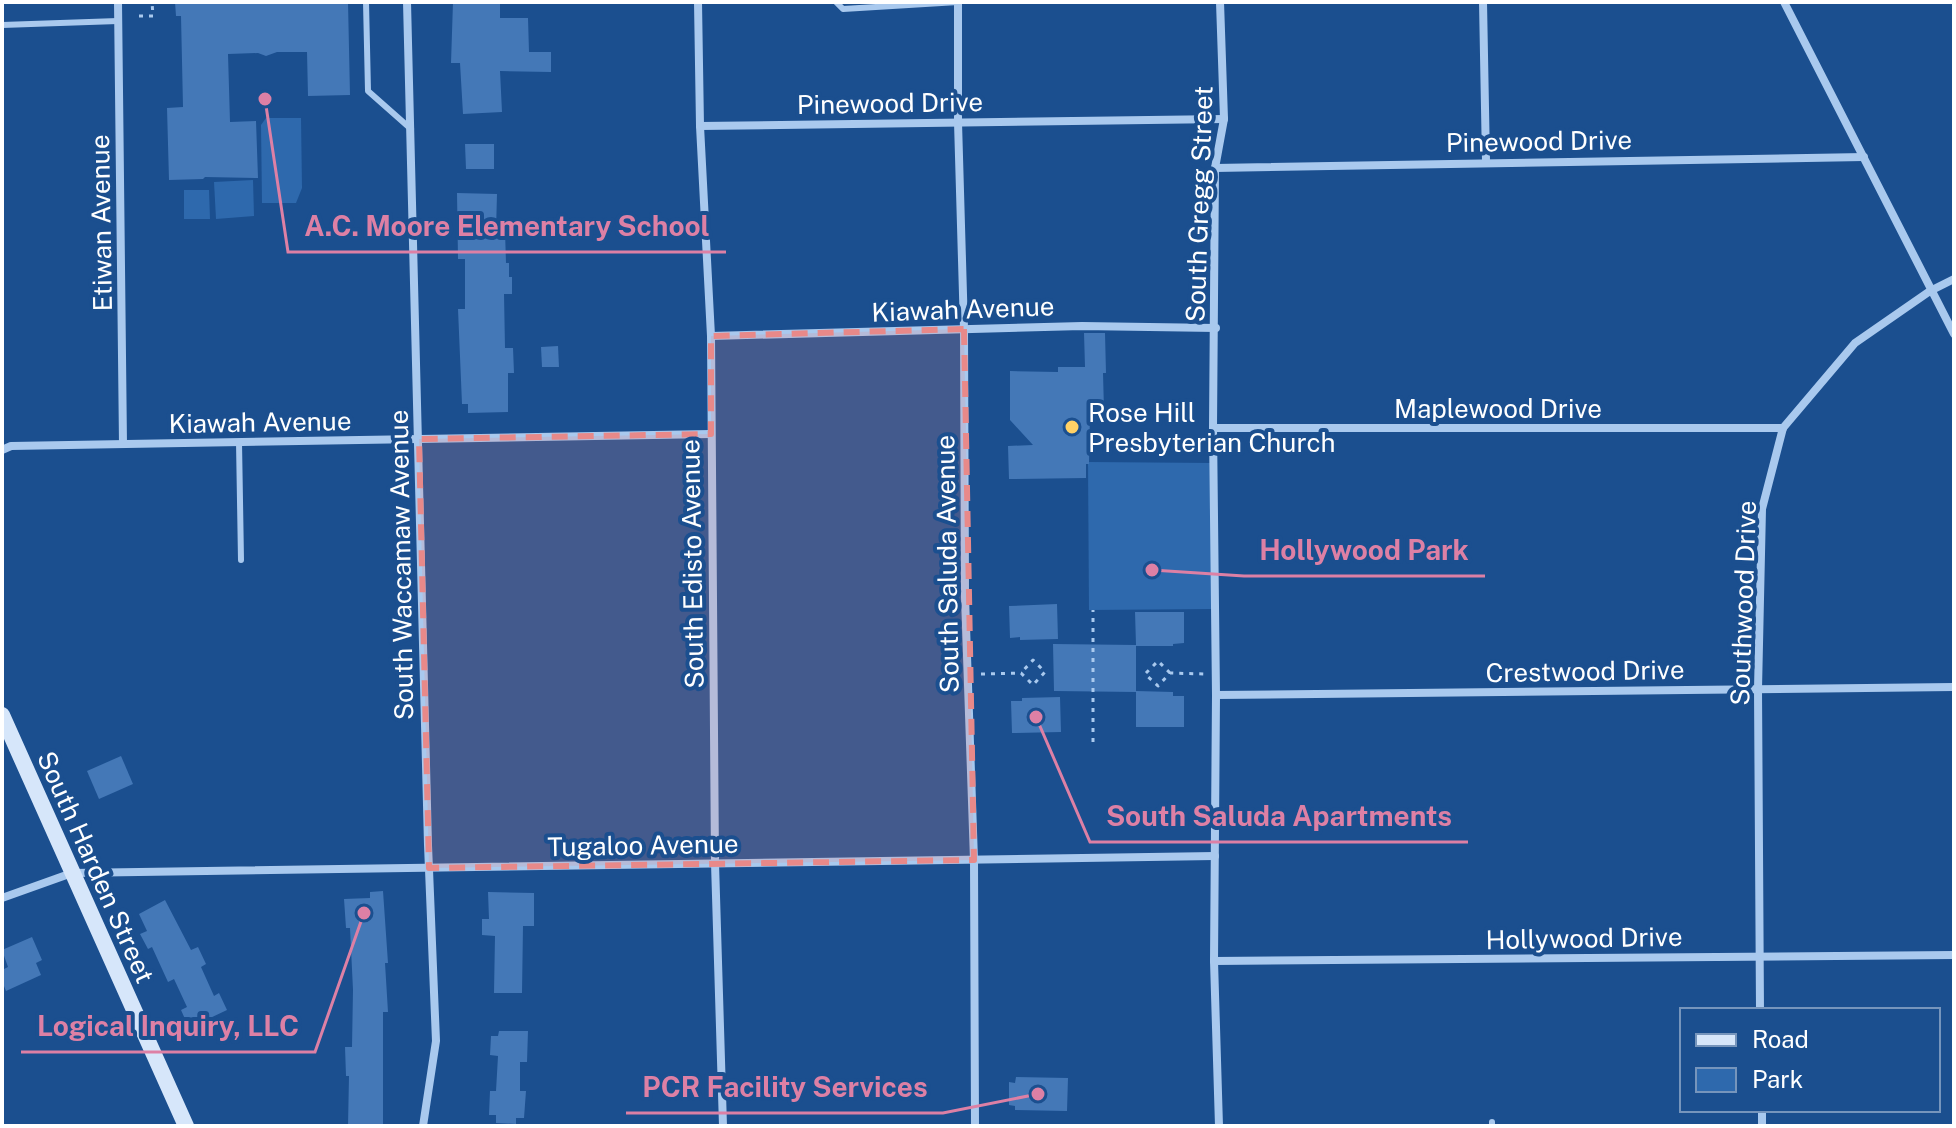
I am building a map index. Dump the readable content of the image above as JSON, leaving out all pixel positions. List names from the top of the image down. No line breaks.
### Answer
{"streets":{"main road":["South Harden Street"],"street":["Pinewood Drive","South Gregg Street","Etiwan Avenue","Kiawah Avenue","Maplewood Drive","South Edisto Avenue","South Saluda Avenue","South Waccamaw Avenue","Southwood Drive","Crestwood Drive","Tugaloo Avenue","Hollywood Drive"]},"crossings":[["Pinewood Drive","South Gregg Street"],["Pinewood Drive","South Edisto Avenue"],["Pinewood Drive","South Saluda Avenue"],["South Gregg Street","Kiawah Avenue"],["South Gregg Street","Maplewood Drive"],["South Gregg Street","Crestwood Drive"],["South Gregg Street","Tugaloo Avenue"],["South Gregg Street","Hollywood Drive"],["Etiwan Avenue","Kiawah Avenue"],["Kiawah Avenue","South Edisto Avenue"],["Kiawah Avenue","South Saluda Avenue"],["Kiawah Avenue","South Waccamaw Avenue"],["Maplewood Drive","Southwood Drive"],["South Edisto Avenue","Tugaloo Avenue"],["South Saluda Avenue","Tugaloo Avenue"],["South Waccamaw Avenue","Tugaloo Avenue"],["Southwood Drive","Crestwood Drive"],["Southwood Drive","Hollywood Drive"],["Tugaloo Avenue","South Harden Street"]],"places":["A.C. Moore Elementary School","Rose Hill Presbyterian Church","Hollywood Park","South Saluda Apartments","Logical Inquiry, LLC","PCR Facility Services"],"legend":["Road","Park"]}
